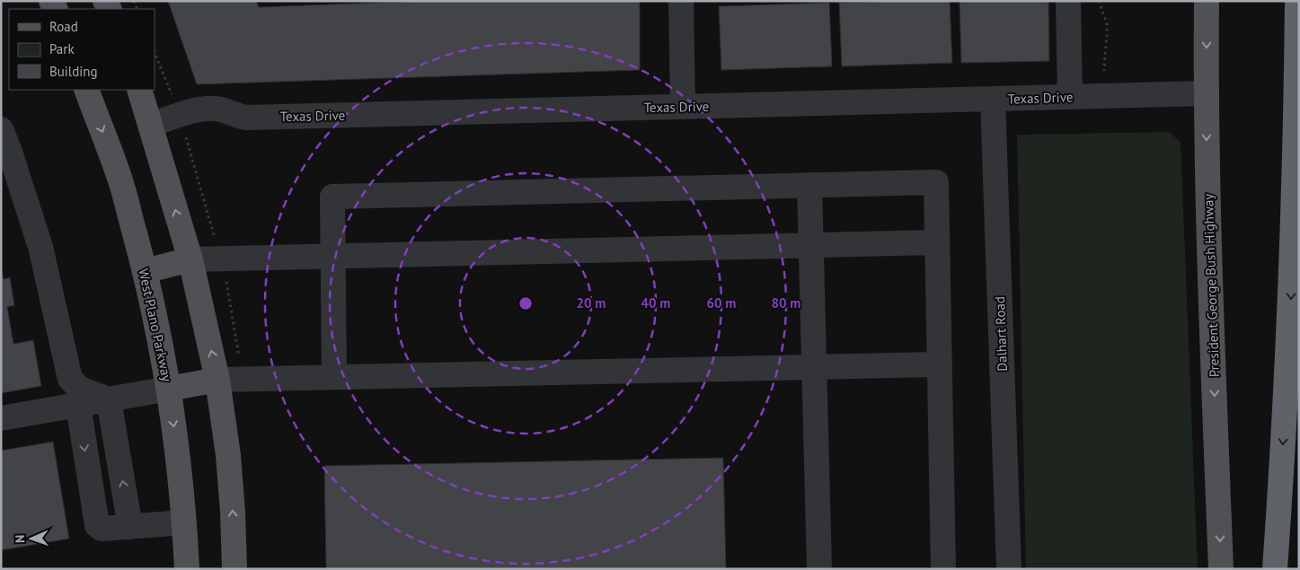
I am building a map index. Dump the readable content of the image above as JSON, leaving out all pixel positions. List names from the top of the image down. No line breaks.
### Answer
{"streets":{"main road":["President George Bush Highway","West Plano Parkway"],"street":["Texas Drive","Dalhart Road"]},"crossings":[["Texas Drive","President George Bush Highway"],["Texas Drive","Dalhart Road"]],"one_way":["President George Bush Highway"],"legend":["Road","Park","Building"],"north":"left","rings":["20 m","40 m","60 m","80 m"]}
